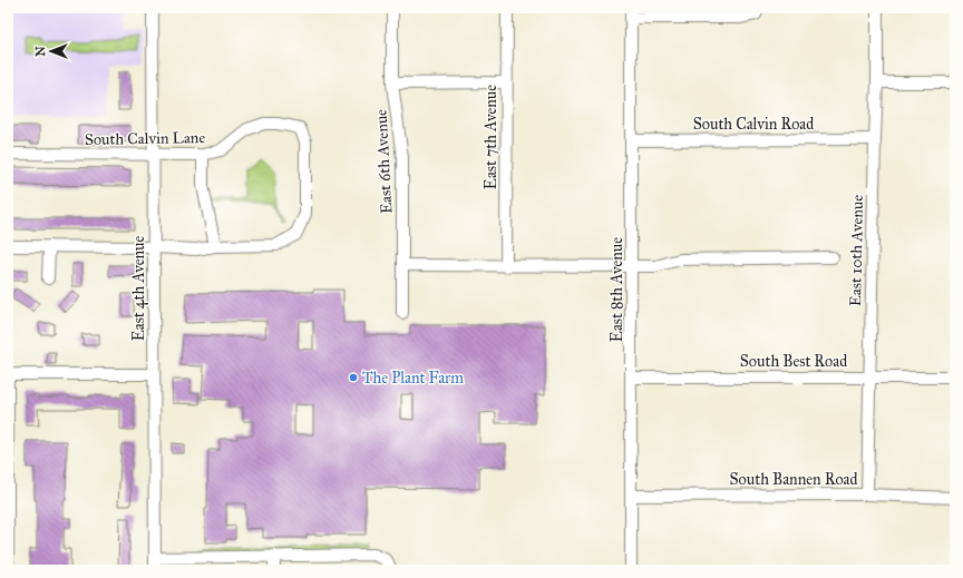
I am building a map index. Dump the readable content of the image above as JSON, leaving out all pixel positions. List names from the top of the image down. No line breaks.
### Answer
{"streets":{"street":["South Calvin Road","East 7th Avenue","South Calvin Lane","East 6th Avenue","East 10th Avenue","East 4th Avenue","East 8th Avenue","South Best Road","South Bannen Road"]},"crossings":[["South Calvin Road","East 10th Avenue"],["South Calvin Road","East 8th Avenue"],["South Calvin Lane","East 4th Avenue"],["East 10th Avenue","South Best Road"],["East 10th Avenue","South Bannen Road"],["East 8th Avenue","South Best Road"],["East 8th Avenue","South Bannen Road"]],"places":["The Plant Farm"],"north":"left"}
